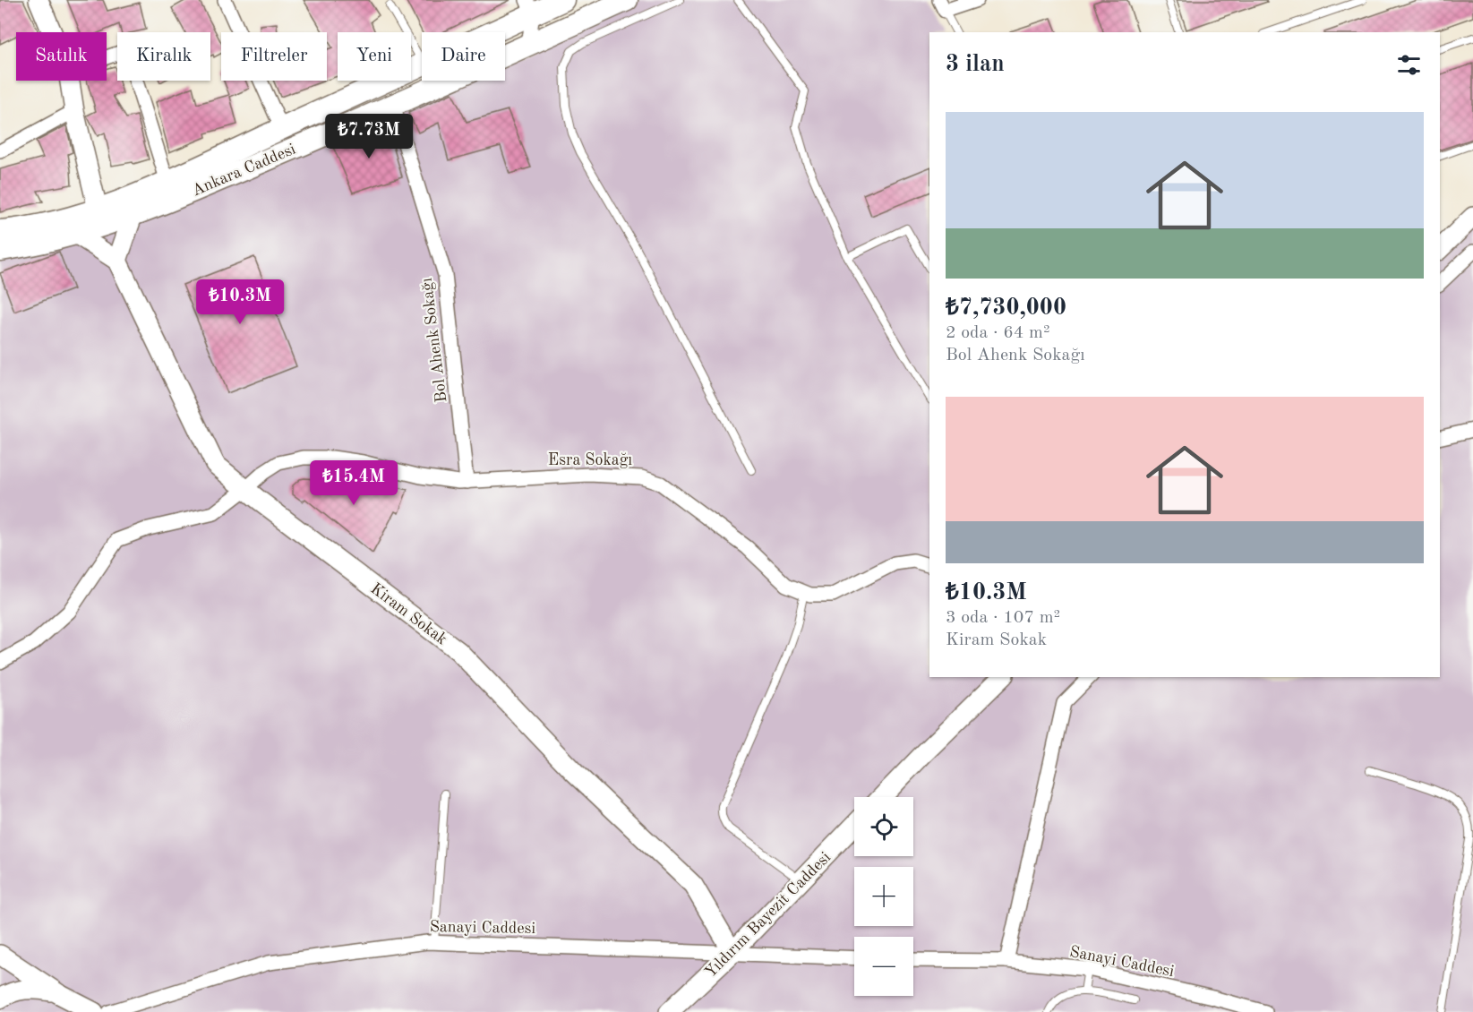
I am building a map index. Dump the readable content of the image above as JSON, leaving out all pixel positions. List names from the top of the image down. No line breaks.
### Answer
{"streets":{"main road":["Ankara Caddesi"],"street":["Bol Ahenk Sokağı","Esra Sokağı","Kiram Sokak","Yıldırım Bayezit Caddesi","Sanayi Caddesi"]},"crossings":[["Ankara Caddesi","Bol Ahenk Sokağı"],["Bol Ahenk Sokağı","Esra Sokağı"],["Esra Sokağı","Kiram Sokak"],["Kiram Sokak","Yıldırım Bayezit Caddesi"],["Kiram Sokak","Sanayi Caddesi"],["Yıldırım Bayezit Caddesi","Sanayi Caddesi"]],"page":{"chip":["Satılık","Kiralık","Filtreler","Yeni","Daire"],"heading":"3 ilan","list":[{"name":"₺7,730,000","note":"2 oda · 64 m² · Bol Ahenk Sokağı"},{"name":"₺10.3M","note":"3 oda · 107 m² · Kiram Sokak"}],"price":["₺7.73M","₺10.3M","₺15.4M"],"map_buttons":["+","−"]}}
